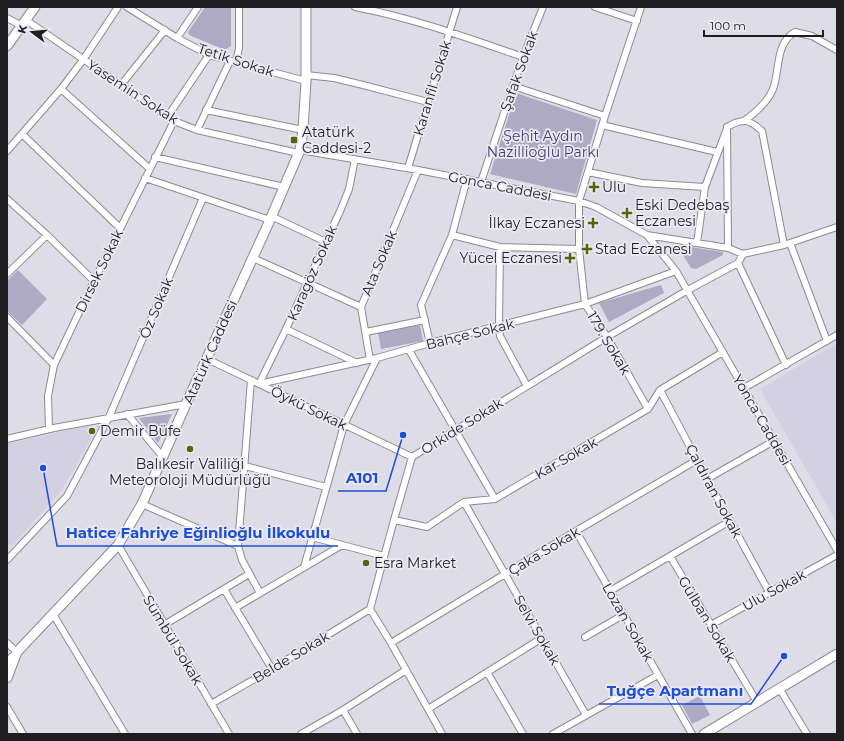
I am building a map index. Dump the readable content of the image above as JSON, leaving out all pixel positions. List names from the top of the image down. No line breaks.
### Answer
{"streets":{"main road":["Atatürk Caddesi"],"street":["Tetik Sokak","Şafak Sokak","Karanfil Sokak","Yasemin Sokak","Gonca Caddesi","Ata Sokak","Dirsek Sokak","Karagöz Sokak","Öz Sokak","Bahçe Sokak","179. Sokak","Öykü Sokak","Yonca Caddesi","Orkide Sokak","Kar Sokak","Çaldıran Sokak","Çaka Sokak","Ulu Sokak","Gülban Sokak","Lozan Sokak","Selvi Sokak","Sümbül Sokak","Belde Sokak"]},"crossings":[["Tetik Sokak","Karanfil Sokak"],["Tetik Sokak","Atatürk Caddesi"],["Şafak Sokak","Gonca Caddesi"],["Karanfil Sokak","Gonca Caddesi"],["Yasemin Sokak","Gonca Caddesi"],["Yasemin Sokak","Dirsek Sokak"],["Yasemin Sokak","Atatürk Caddesi"],["Gonca Caddesi","Ata Sokak"],["Gonca Caddesi","Karagöz Sokak"],["Gonca Caddesi","Bahçe Sokak"],["Gonca Caddesi","179. Sokak"],["Gonca Caddesi","Atatürk Caddesi"],["Gonca Caddesi","Yonca Caddesi"],["Gonca Caddesi","Orkide Sokak"],["Ata Sokak","Bahçe Sokak"],["Karagöz Sokak","Bahçe Sokak"],["Karagöz Sokak","Öykü Sokak"],["Bahçe Sokak","179. Sokak"],["Bahçe Sokak","Öykü Sokak"],["179. Sokak","Orkide Sokak"],["179. Sokak","Kar Sokak"],["Atatürk Caddesi","Öykü Sokak"],["Atatürk Caddesi","Sümbül Sokak"],["Öykü Sokak","Orkide Sokak"],["Yonca Caddesi","Orkide Sokak"],["Yonca Caddesi","Kar Sokak"],["Orkide Sokak","Kar Sokak"],["Orkide Sokak","Belde Sokak"],["Kar Sokak","Çaldıran Sokak"],["Kar Sokak","Selvi Sokak"],["Çaldıran Sokak","Çaka Sokak"],["Çaldıran Sokak","Ulu Sokak"],["Çaka Sokak","Lozan Sokak"],["Çaka Sokak","Selvi Sokak"],["Ulu Sokak","Gülban Sokak"],["Sümbül Sokak","Belde Sokak"]],"parks":["Şehit Aydın Nazillioğlu Parkı"],"places":{"transit":["Atatürk Caddesi-2"],"health":["Ulu","Eski Dedebaş Eczanesi","İlkay Eczanesi","Stad Eczanesi","Yücel Eczanesi"],"other":["Demir Büfe","A101","Balıkesir Valiliği Meteoroloji Müdürlüğü","Hatice Fahriye Eğinlioğlu İlkokulu","Esra Market","Tuğçe Apartmanı"]},"scale_bar":"100 m","north":"left"}
